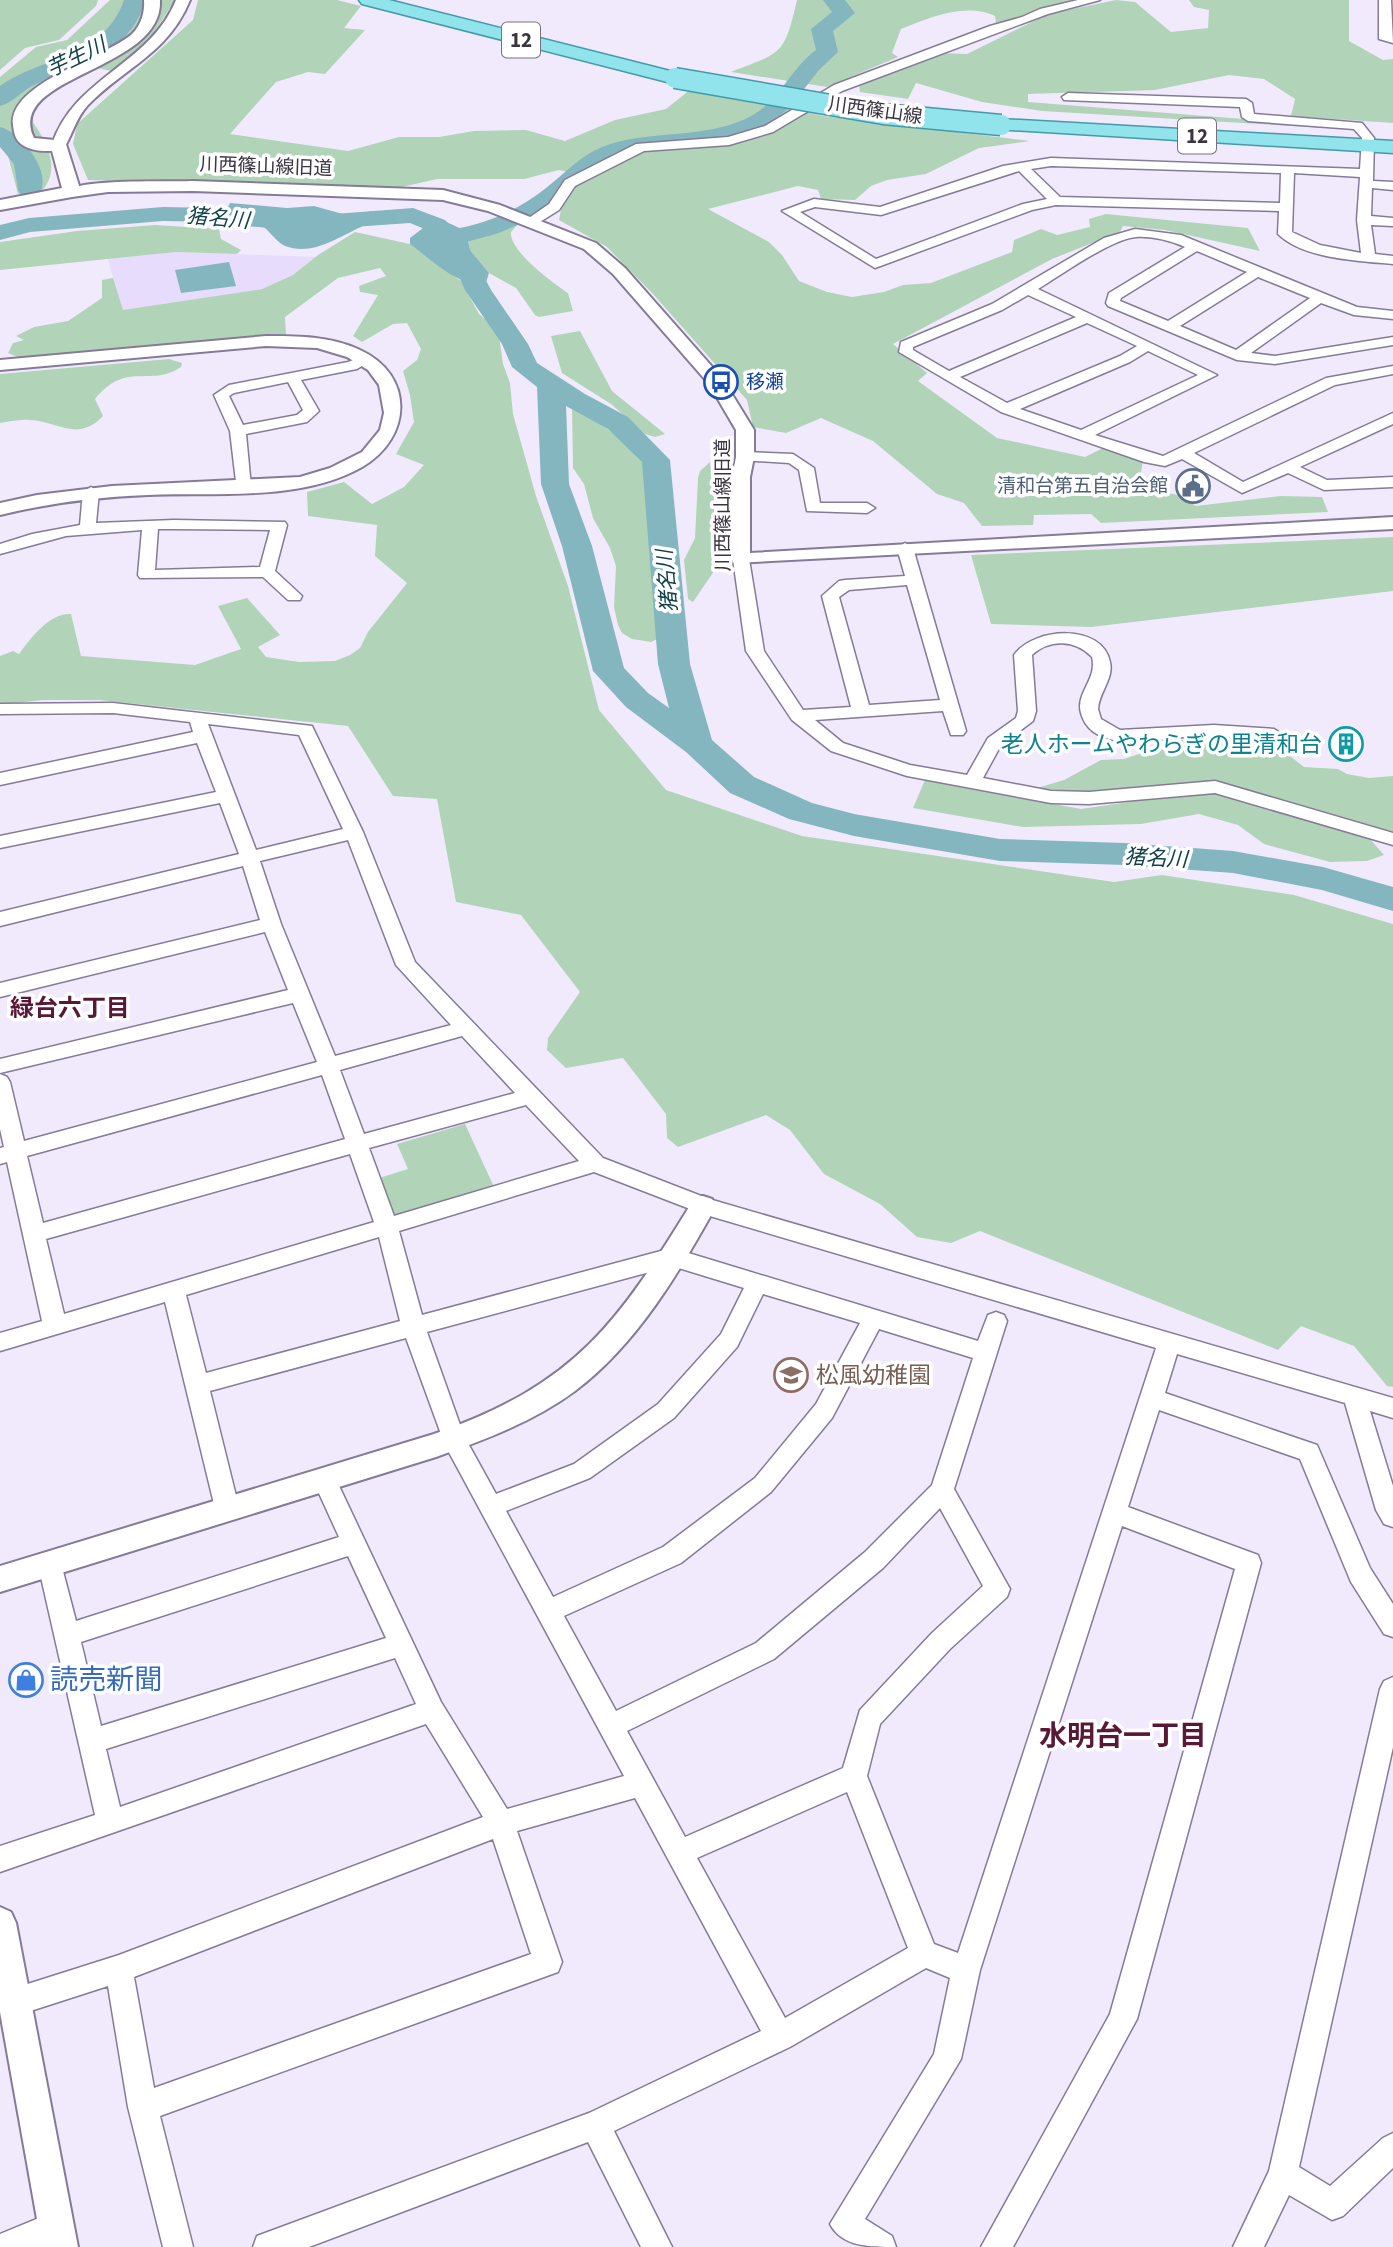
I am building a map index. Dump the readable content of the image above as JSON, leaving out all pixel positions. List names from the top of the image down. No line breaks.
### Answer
{"streets":{"main road":["12","川西篠山線"],"street":["川西篠山線旧道"]},"districts":["緑台六丁目","水明台一丁目"],"water":["芋生川","猪名川"],"places":{"bus stop":["移瀬"],"public building":["清和台第五自治会館"],"building":["老人ホームやわらぎの里清和台"],"school or university":["松風幼稚園"],"shop":["読売新聞"]}}
